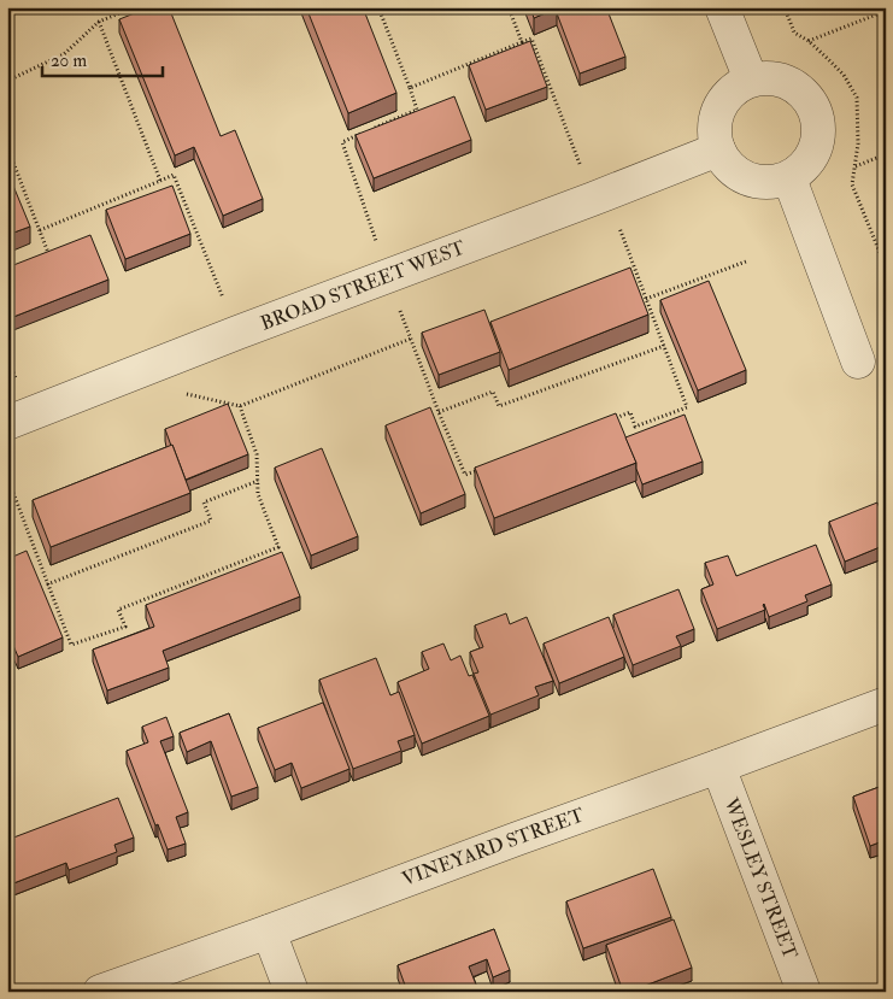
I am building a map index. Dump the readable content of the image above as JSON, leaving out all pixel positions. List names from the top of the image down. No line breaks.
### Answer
{"streets":{"street":["BROAD STREET WEST","VINEYARD STREET","WESLEY STREET"]},"crossings":[["VINEYARD STREET","WESLEY STREET"]],"scale_bar":"20 m"}
